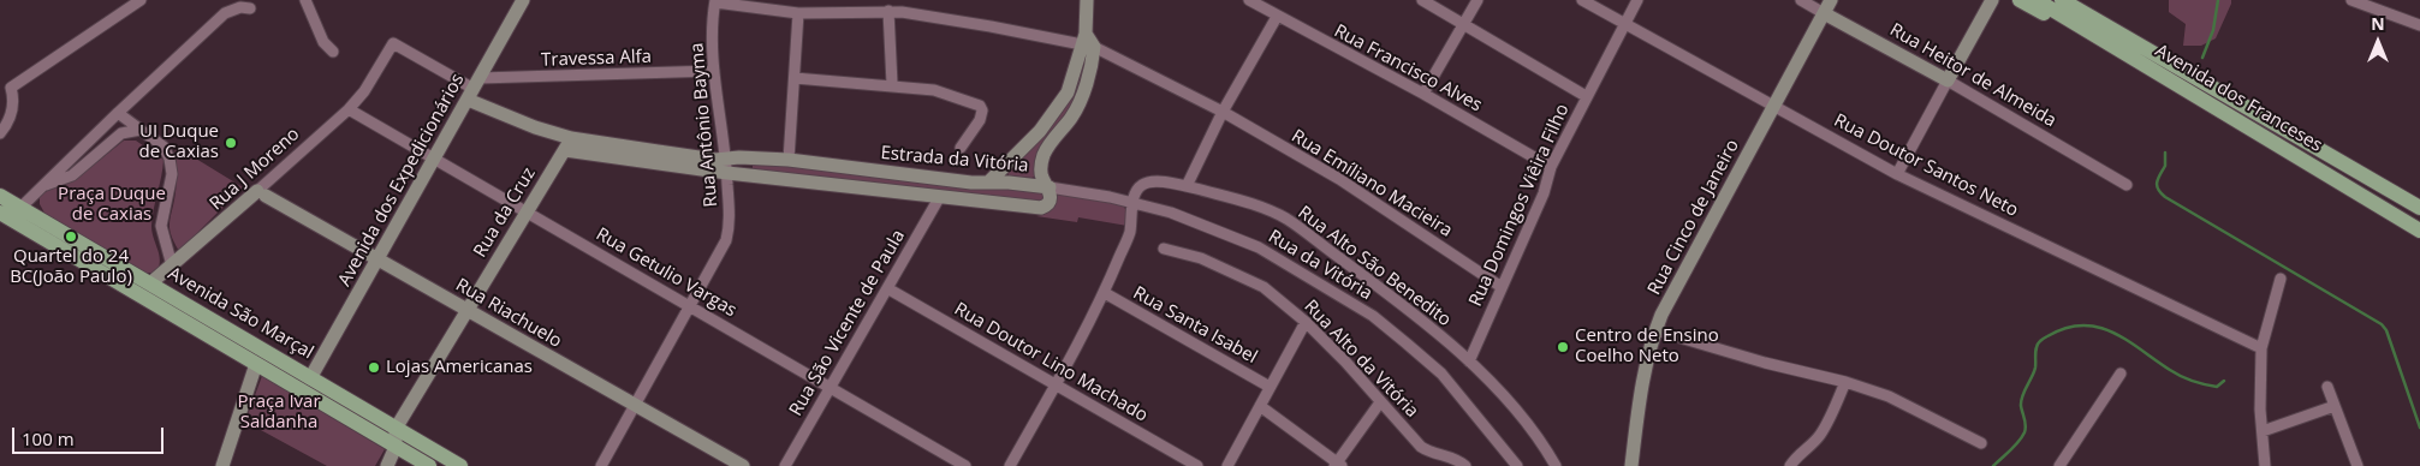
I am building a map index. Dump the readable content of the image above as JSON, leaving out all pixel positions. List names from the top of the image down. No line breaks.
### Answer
{"streets":{"main road":["Avenida dos Franceses","Avenida São Marçal"],"street":["Travessa Alfa","Rua Francisco Alves","Rua Heitor de Almeida","Rua Antônio Bayma","Estrada da Vitória","Rua Doutor Santos Neto","Rua J Moreno","Avenida dos Expedicionários","Rua Emíliano Macieira","Rua Domingos Viêira Filho","Rua da Cruz","Rua Cinco de Janeiro","Rua da Vitória","Rua Alto São Benedito","Rua Getulio Vargas","Rua Riachuelo","Rua São Vicente de Paula","Rua Santa Isabel","Rua Alto da Vitória","Rua Doutor Lino Machado"]},"crossings":[["Travessa Alfa","Rua Antônio Bayma"],["Travessa Alfa","Estrada da Vitória"],["Travessa Alfa","Avenida dos Expedicionários"],["Rua Francisco Alves","Rua Domingos Viêira Filho"],["Rua Heitor de Almeida","Rua Cinco de Janeiro"],["Rua Antônio Bayma","Estrada da Vitória"],["Rua Antônio Bayma","Rua Emíliano Macieira"],["Rua Antônio Bayma","Rua Getulio Vargas"],["Rua Antônio Bayma","Rua Riachuelo"],["Estrada da Vitória","Rua J Moreno"],["Estrada da Vitória","Avenida dos Expedicionários"],["Estrada da Vitória","Rua da Cruz"],["Estrada da Vitória","Rua da Vitória"],["Estrada da Vitória","Rua São Vicente de Paula"],["Rua Doutor Santos Neto","Rua Domingos Viêira Filho"],["Rua Doutor Santos Neto","Rua Cinco de Janeiro"],["Rua J Moreno","Rua Getulio Vargas"],["Rua J Moreno","Avenida São Marçal"],["Rua J Moreno","Rua Riachuelo"],["Avenida dos Expedicionários","Rua Getulio Vargas"],["Avenida dos Expedicionários","Avenida São Marçal"],["Avenida dos Expedicionários","Rua Riachuelo"],["Rua Emíliano Macieira","Rua Domingos Viêira Filho"],["Rua Domingos Viêira Filho","Rua Alto São Benedito"],["Rua da Cruz","Rua Getulio Vargas"],["Rua da Cruz","Avenida São Marçal"],["Rua da Cruz","Rua Riachuelo"],["Rua da Vitória","Rua Alto São Benedito"],["Rua Getulio Vargas","Rua São Vicente de Paula"],["Rua São Vicente de Paula","Rua Doutor Lino Machado"]],"parks":["Praça Duque de Caxias","Praça Ivar Saldanha"],"places":["UI Duque de Caxias","Quartel do 24 BC(João Paulo)","Centro de Ensino Coelho Neto","Lojas Americanas"],"scale_bar":"100 m","north":"top"}
